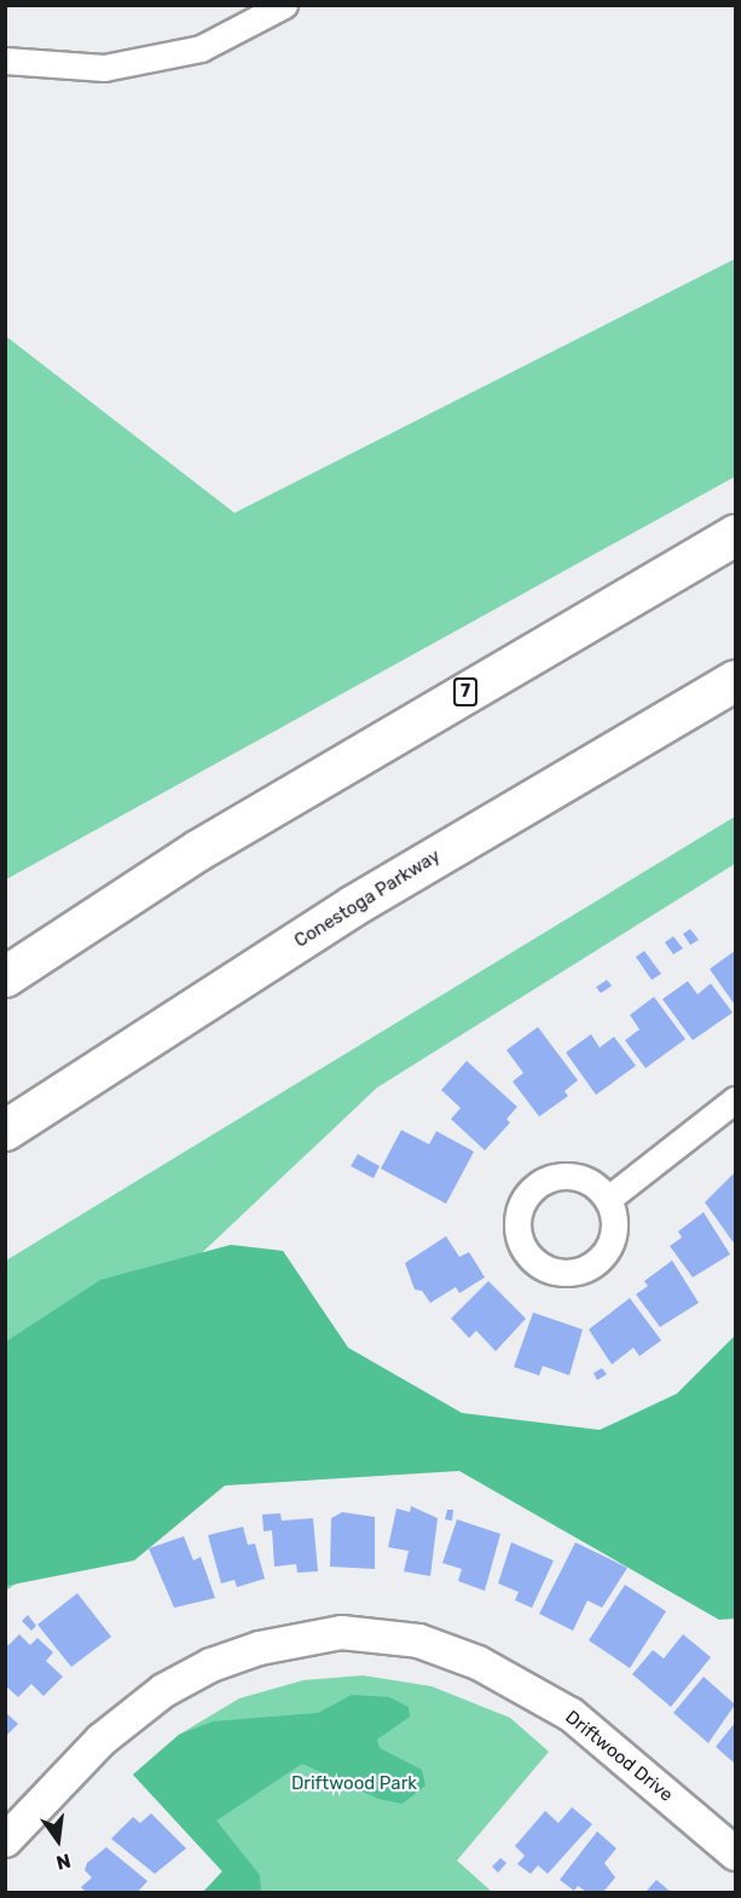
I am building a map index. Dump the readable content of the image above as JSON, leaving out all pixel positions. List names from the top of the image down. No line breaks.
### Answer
{"streets":{"highway":["7","Conestoga Parkway"],"street":["Driftwood Drive"]},"parks":["Driftwood Park"],"north":"bottom"}
